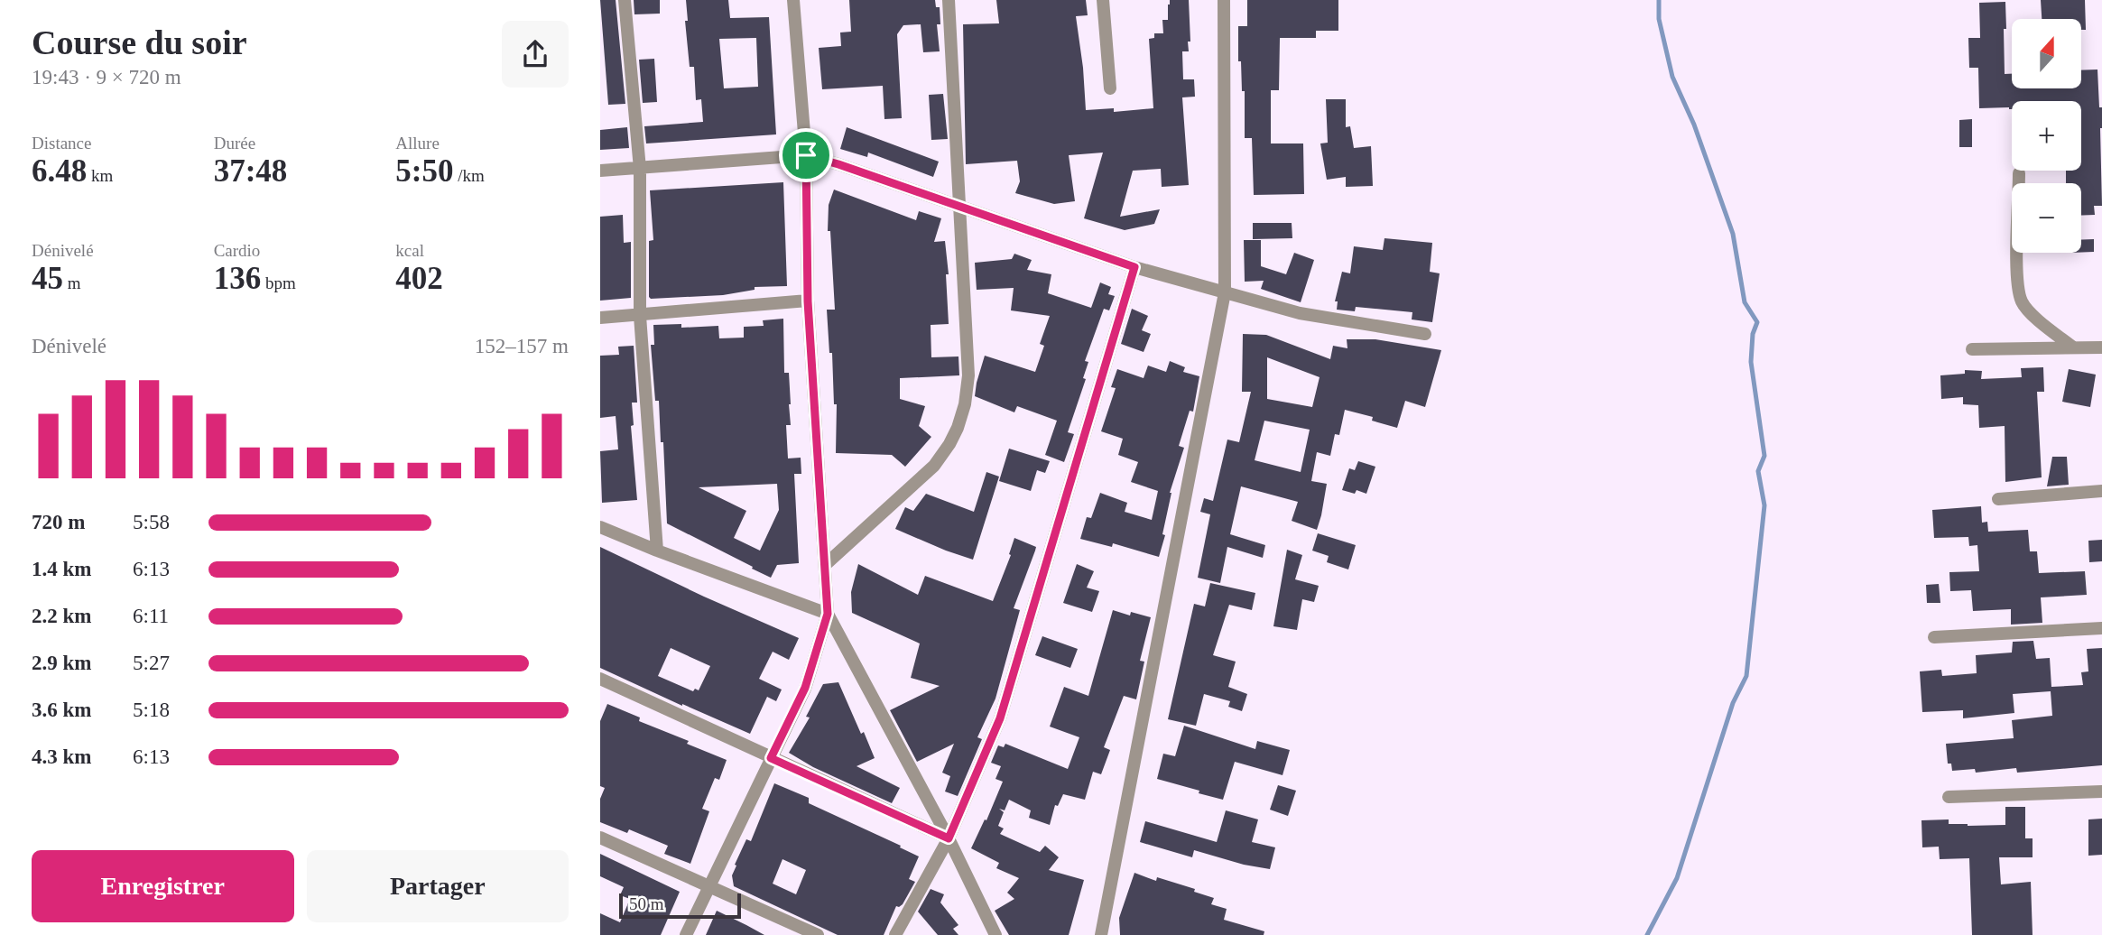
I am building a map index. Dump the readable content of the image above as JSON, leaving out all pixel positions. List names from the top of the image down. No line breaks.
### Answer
{"scale_bar":"50 m","north":"top","page":{"heading":["Course du soir","19:43 · 9 × 720 m"],"map_buttons":["+","−"],"stats":[["Distance","6.48 km"],["Durée","37:48"],["Allure","5:50 /km"],["Dénivelé","45 m"],["Cardio","136 bpm"],["kcal","402"]],"chart":["Dénivelé","152–157 m"],"list":[{"name":"720 m","note":"5:58"},{"name":"1.4 km","note":"6:13"},{"name":"2.2 km","note":"6:11"},{"name":"2.9 km","note":"5:27"},{"name":"3.6 km","note":"5:18"},{"name":"4.3 km","note":"6:13"}],"buttons":["Enregistrer","Partager"],"scale":"50 m"}}
